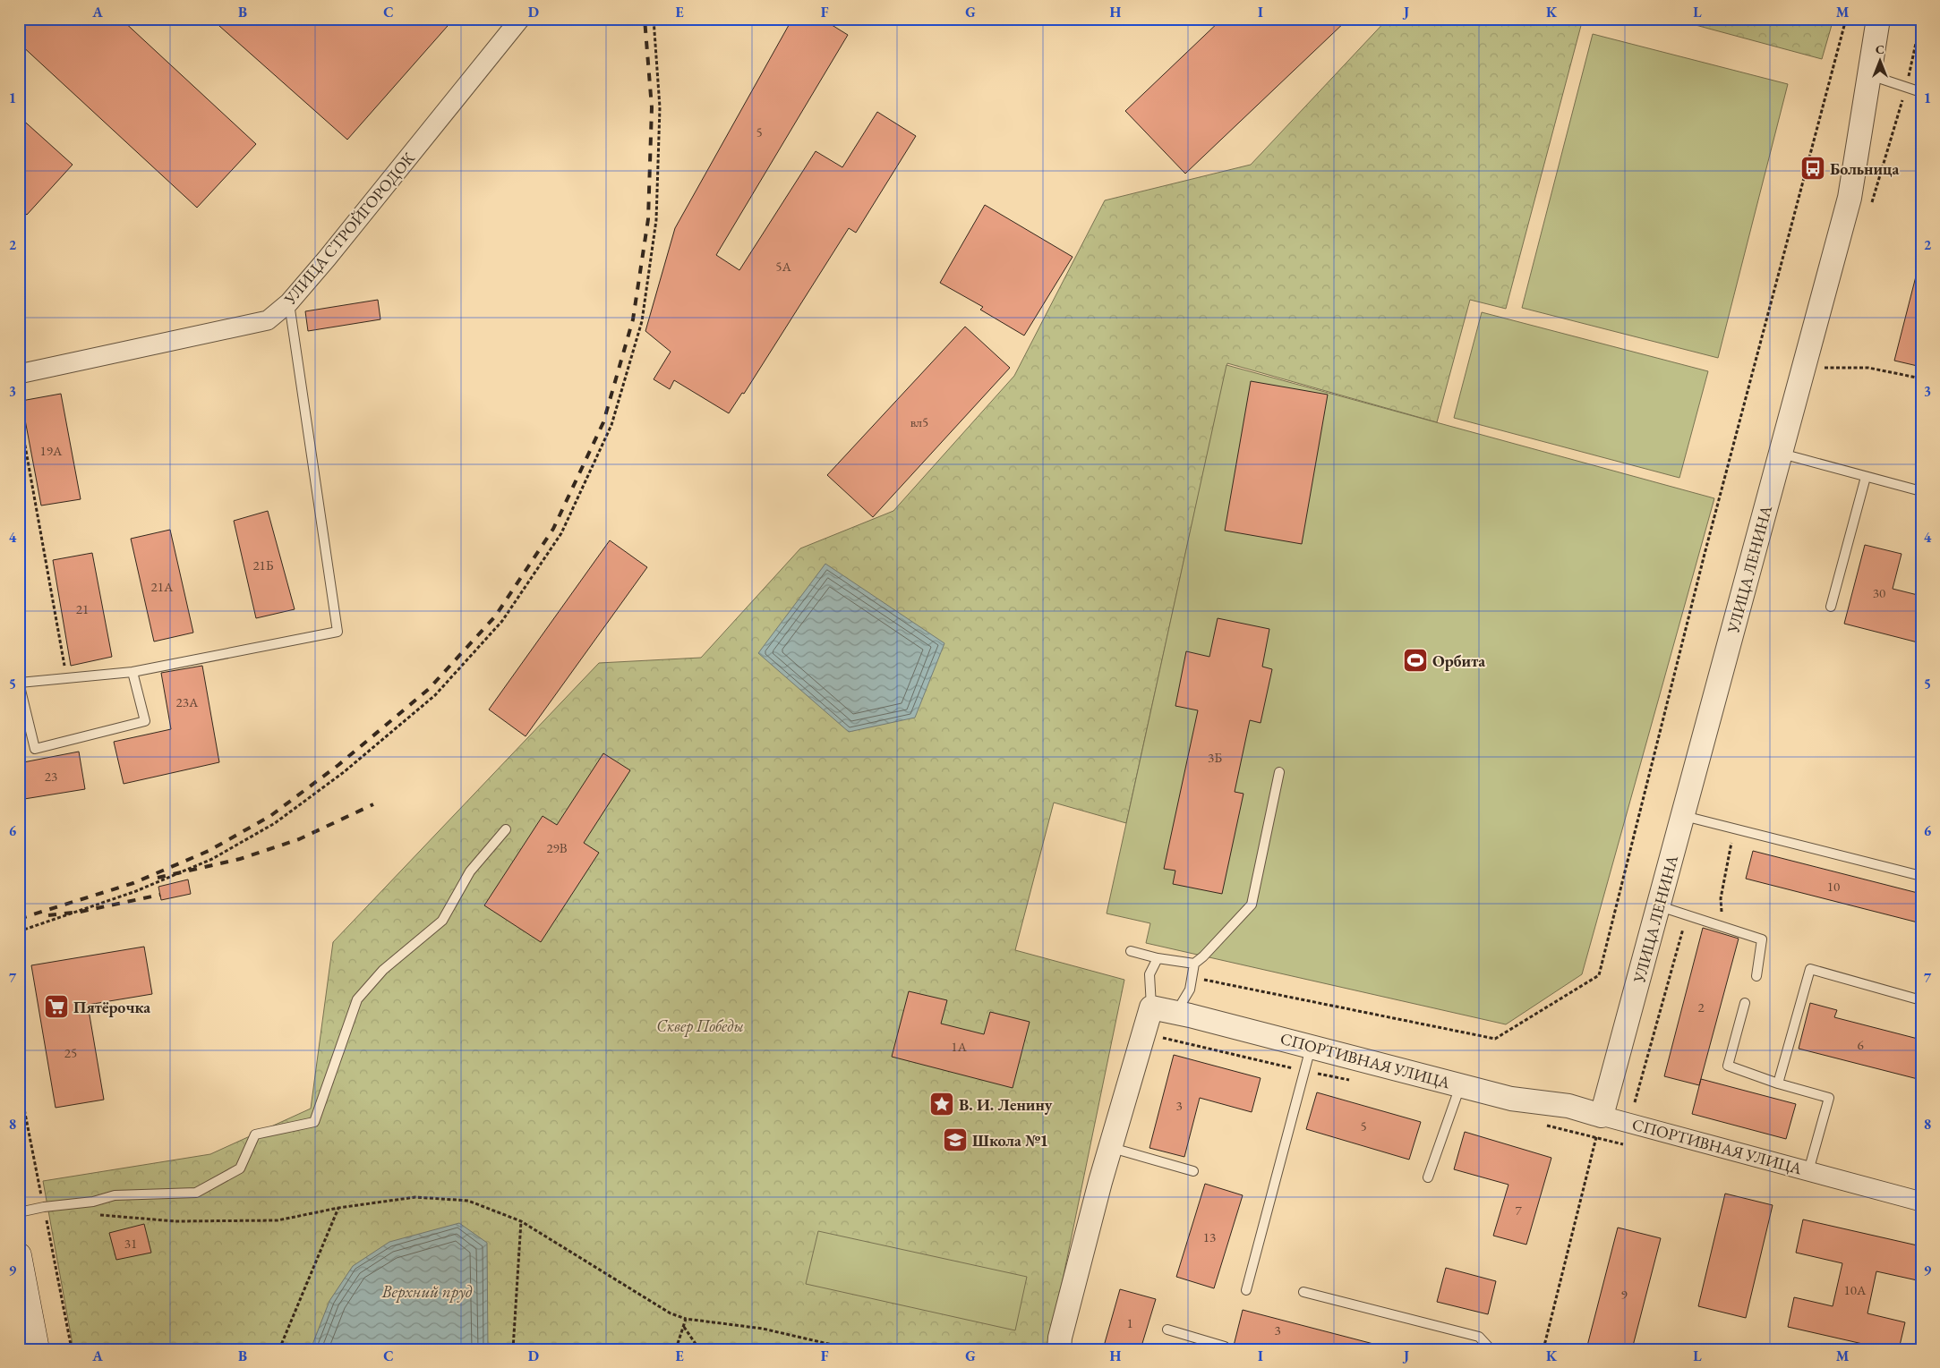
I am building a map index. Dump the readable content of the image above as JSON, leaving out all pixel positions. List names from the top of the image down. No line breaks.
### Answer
{"streets":{"street":["УЛИЦА СТРОЙГОРОДОК","УЛИЦА ЛЕНИНА","СПОРТИВНАЯ УЛИЦА"]},"crossings":[["УЛИЦА ЛЕНИНА","СПОРТИВНАЯ УЛИЦА"]],"water":["Верхний пруд"],"parks":["Сквер Победы"],"places":{"bus stop":["Больница"],"sports":["Орбита"],"supermarket":["Пятёрочка"],"place":["В. И. Ленину"],"school or university":["Школа №1"]},"house_numbers":["5","5А","вл5","19А","21Б","21А","30","21","23А","3Б","23","29В","10","2","6","1А","25","3","5","7","13","31","10А","9","1","3"],"north":"top","grid":{"columns":["A","B","C","D","E","F","G","H","I","J","K","L","M"],"rows":["1","2","3","4","5","6","7","8","9"]}}
